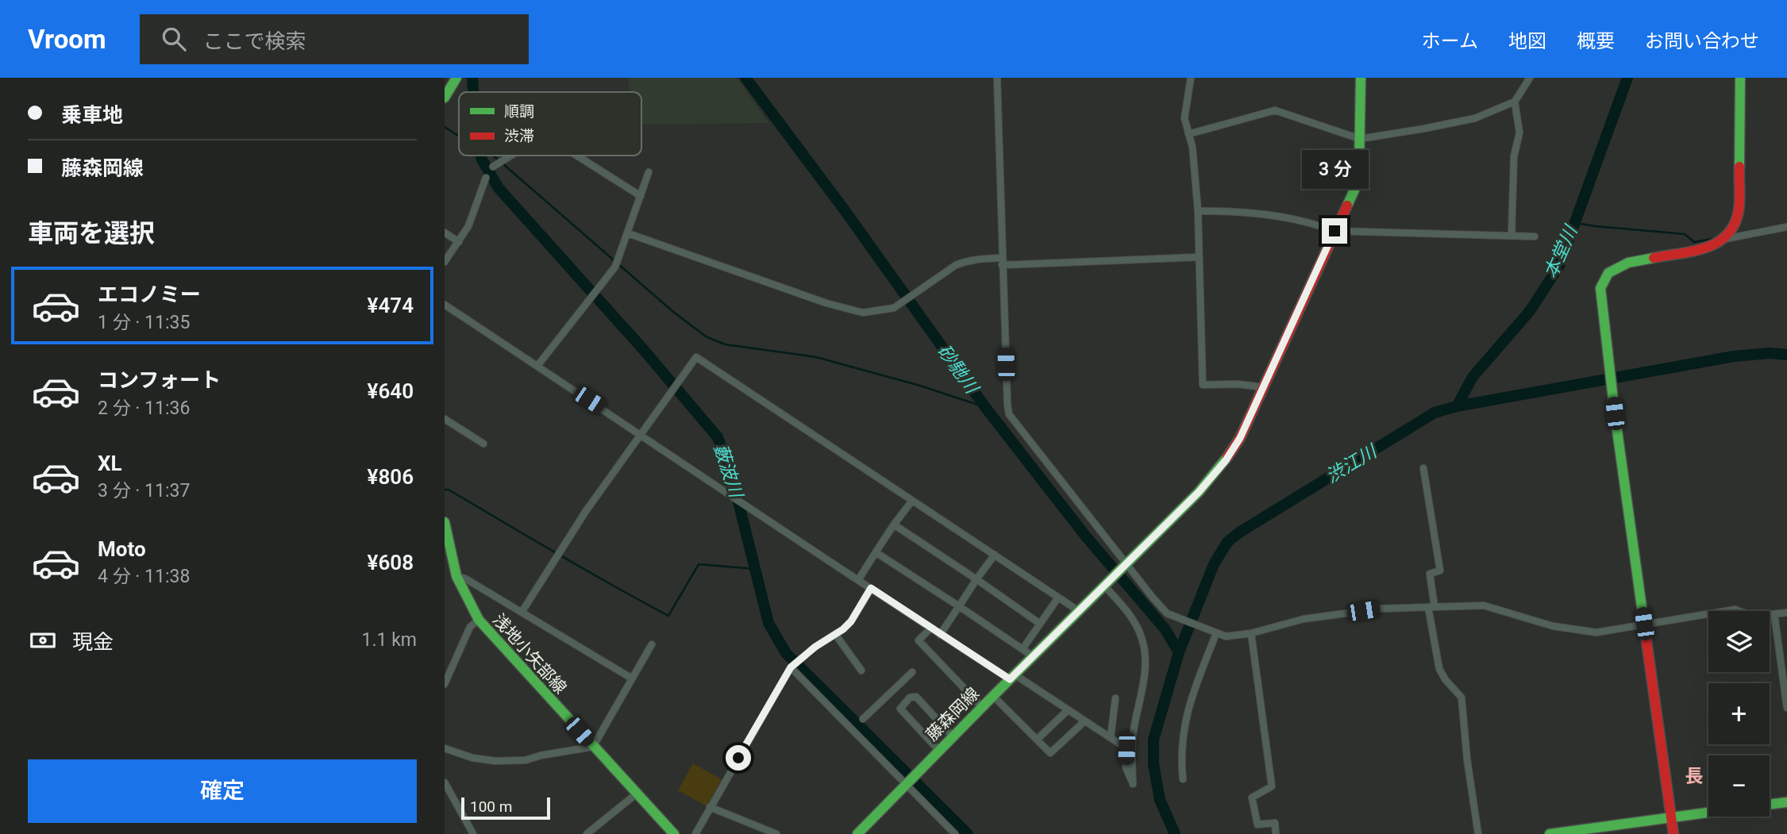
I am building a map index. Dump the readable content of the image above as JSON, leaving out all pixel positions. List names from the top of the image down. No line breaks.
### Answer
{"streets":{"main road":["浅地小矢部線","藤森岡線"]},"districts":["長"],"water":["本堂川","砂馳川","渋江川","藪波川"],"legend":["順調","渋滞"],"scale_bar":"100 m","page":{"header":"Vroom","search":"ここで検索","nav":["ホーム","地図","概要","お問い合わせ"],"banner":["乗車地","藤森岡線"],"bubble":"3 分","heading":"車両を選択","list":[{"name":"エコノミー","note":"1 分 · 11:35","value":"¥474"},{"name":"コンフォート","note":"2 分 · 11:36","value":"¥640"},{"name":"XL","note":"3 分 · 11:37","value":"¥806"},{"name":"Moto","note":"4 分 · 11:38","value":"¥608"}],"pay":["現金","1.1 km"],"map_buttons":["+","−"],"buttons":"確定","scale":"100 m"}}
